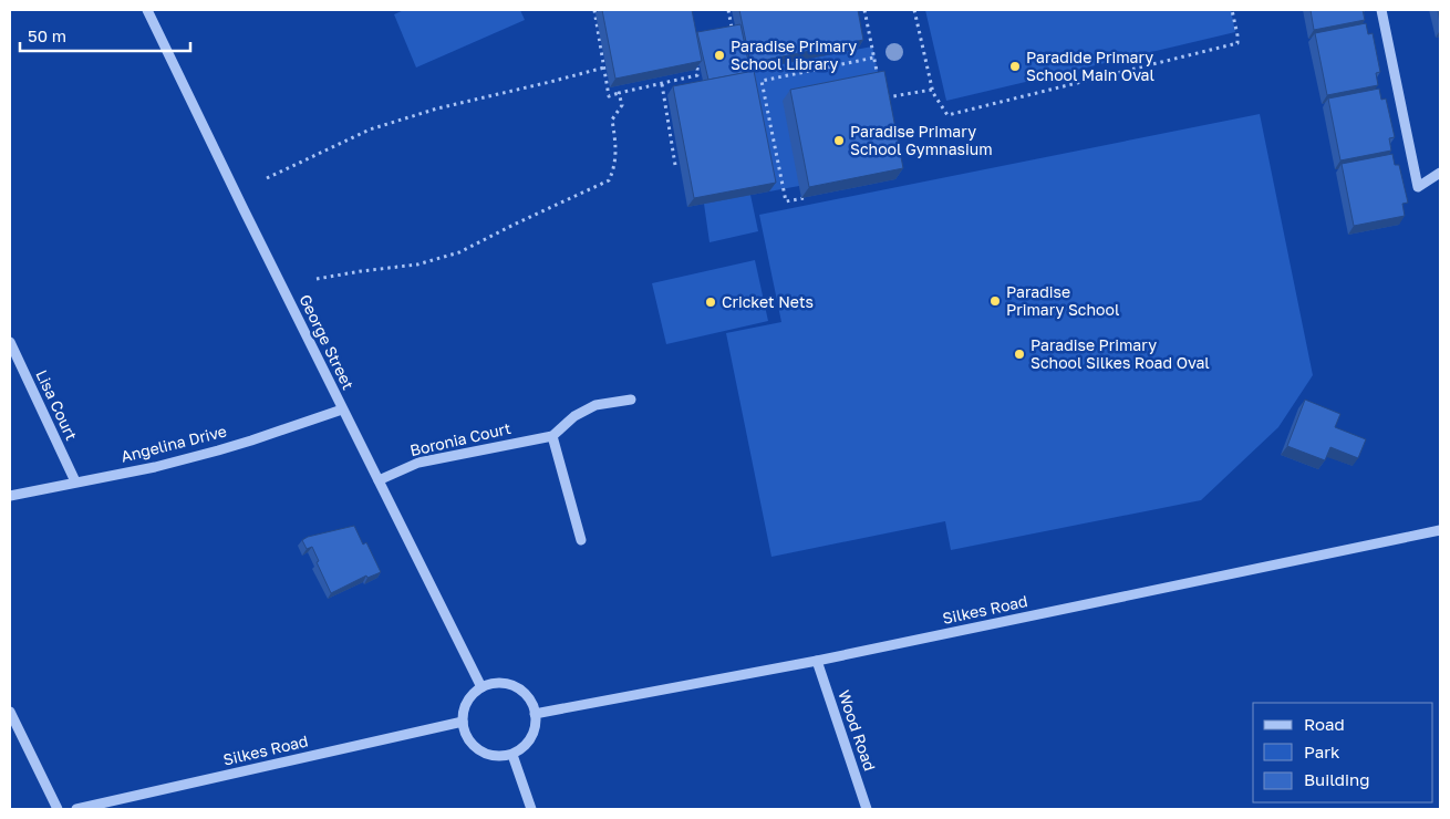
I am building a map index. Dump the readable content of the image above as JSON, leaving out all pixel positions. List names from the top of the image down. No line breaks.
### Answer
{"streets":{"street":["George Street","Lisa Court","Boronia Court","Angelina Drive","Silkes Road","Wood Road"]},"crossings":[["George Street","Boronia Court"],["George Street","Angelina Drive"],["George Street","Silkes Road"],["Lisa Court","Angelina Drive"],["Silkes Road","Wood Road"]],"places":["Paradise Primary School Library","Paradide Primary School Main Oval","Paradise Primary School Gymnasium","Paradise Primary School","Cricket Nets","Paradise Primary School Silkes Road Oval"],"legend":["Road","Park","Building"],"scale_bar":"50 m"}
